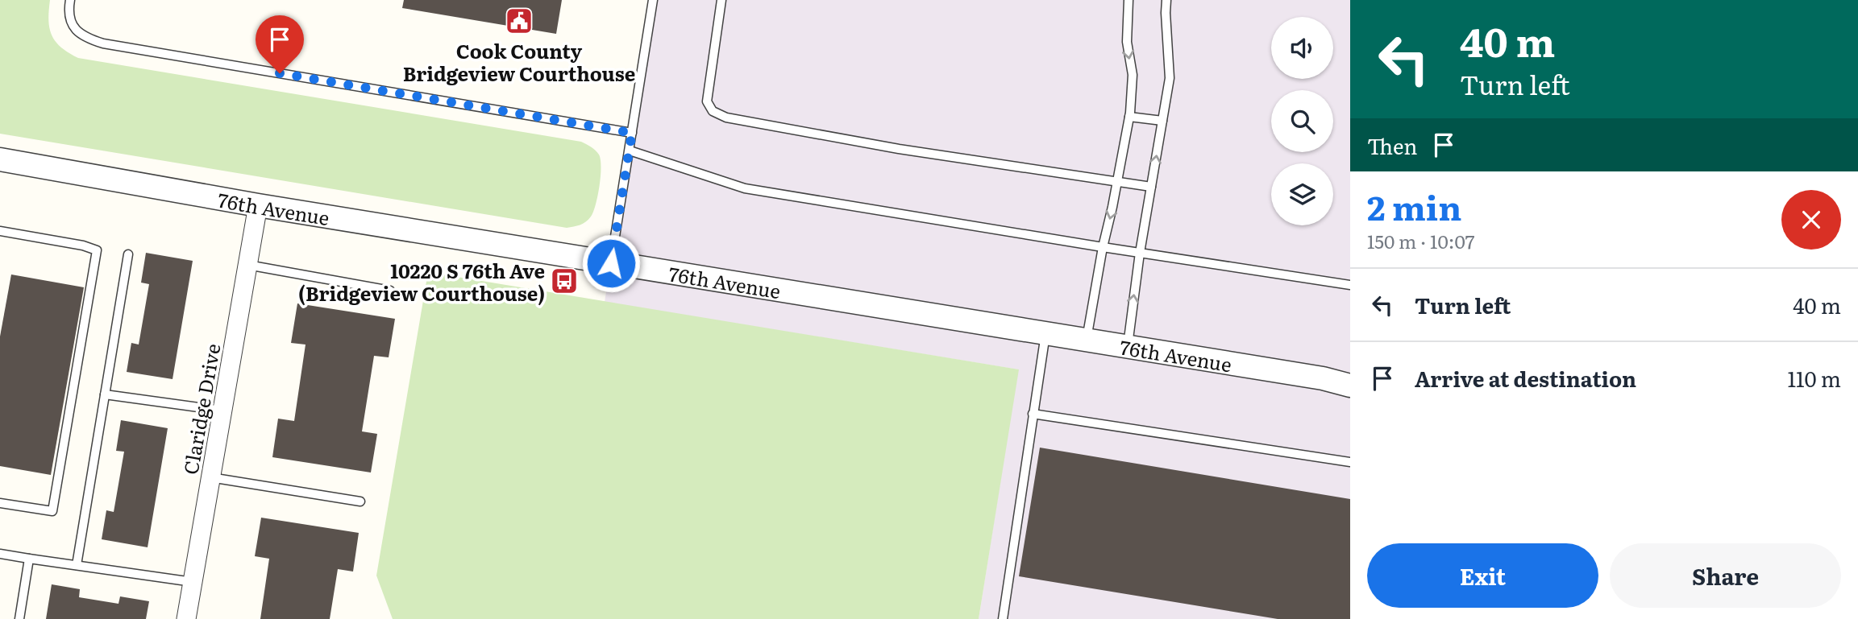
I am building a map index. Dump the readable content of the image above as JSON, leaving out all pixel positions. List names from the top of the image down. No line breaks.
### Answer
{"streets":{"street":["76th Avenue","Claridge Drive"]},"crossings":[["76th Avenue","Claridge Drive"]],"places":{"public building":["Cook County Bridgeview Courthouse"],"bus stop":["10220 S 76th Ave (Bridgeview Courthouse)"]},"page":{"turn":["40 m","Turn left"],"then":"Then","heading":["2 min","150 m · 10:07"],"list":[{"name":"Turn left","value":"40 m"},{"name":"Arrive at destination","value":"110 m"}],"buttons":["Exit","Share"]}}
